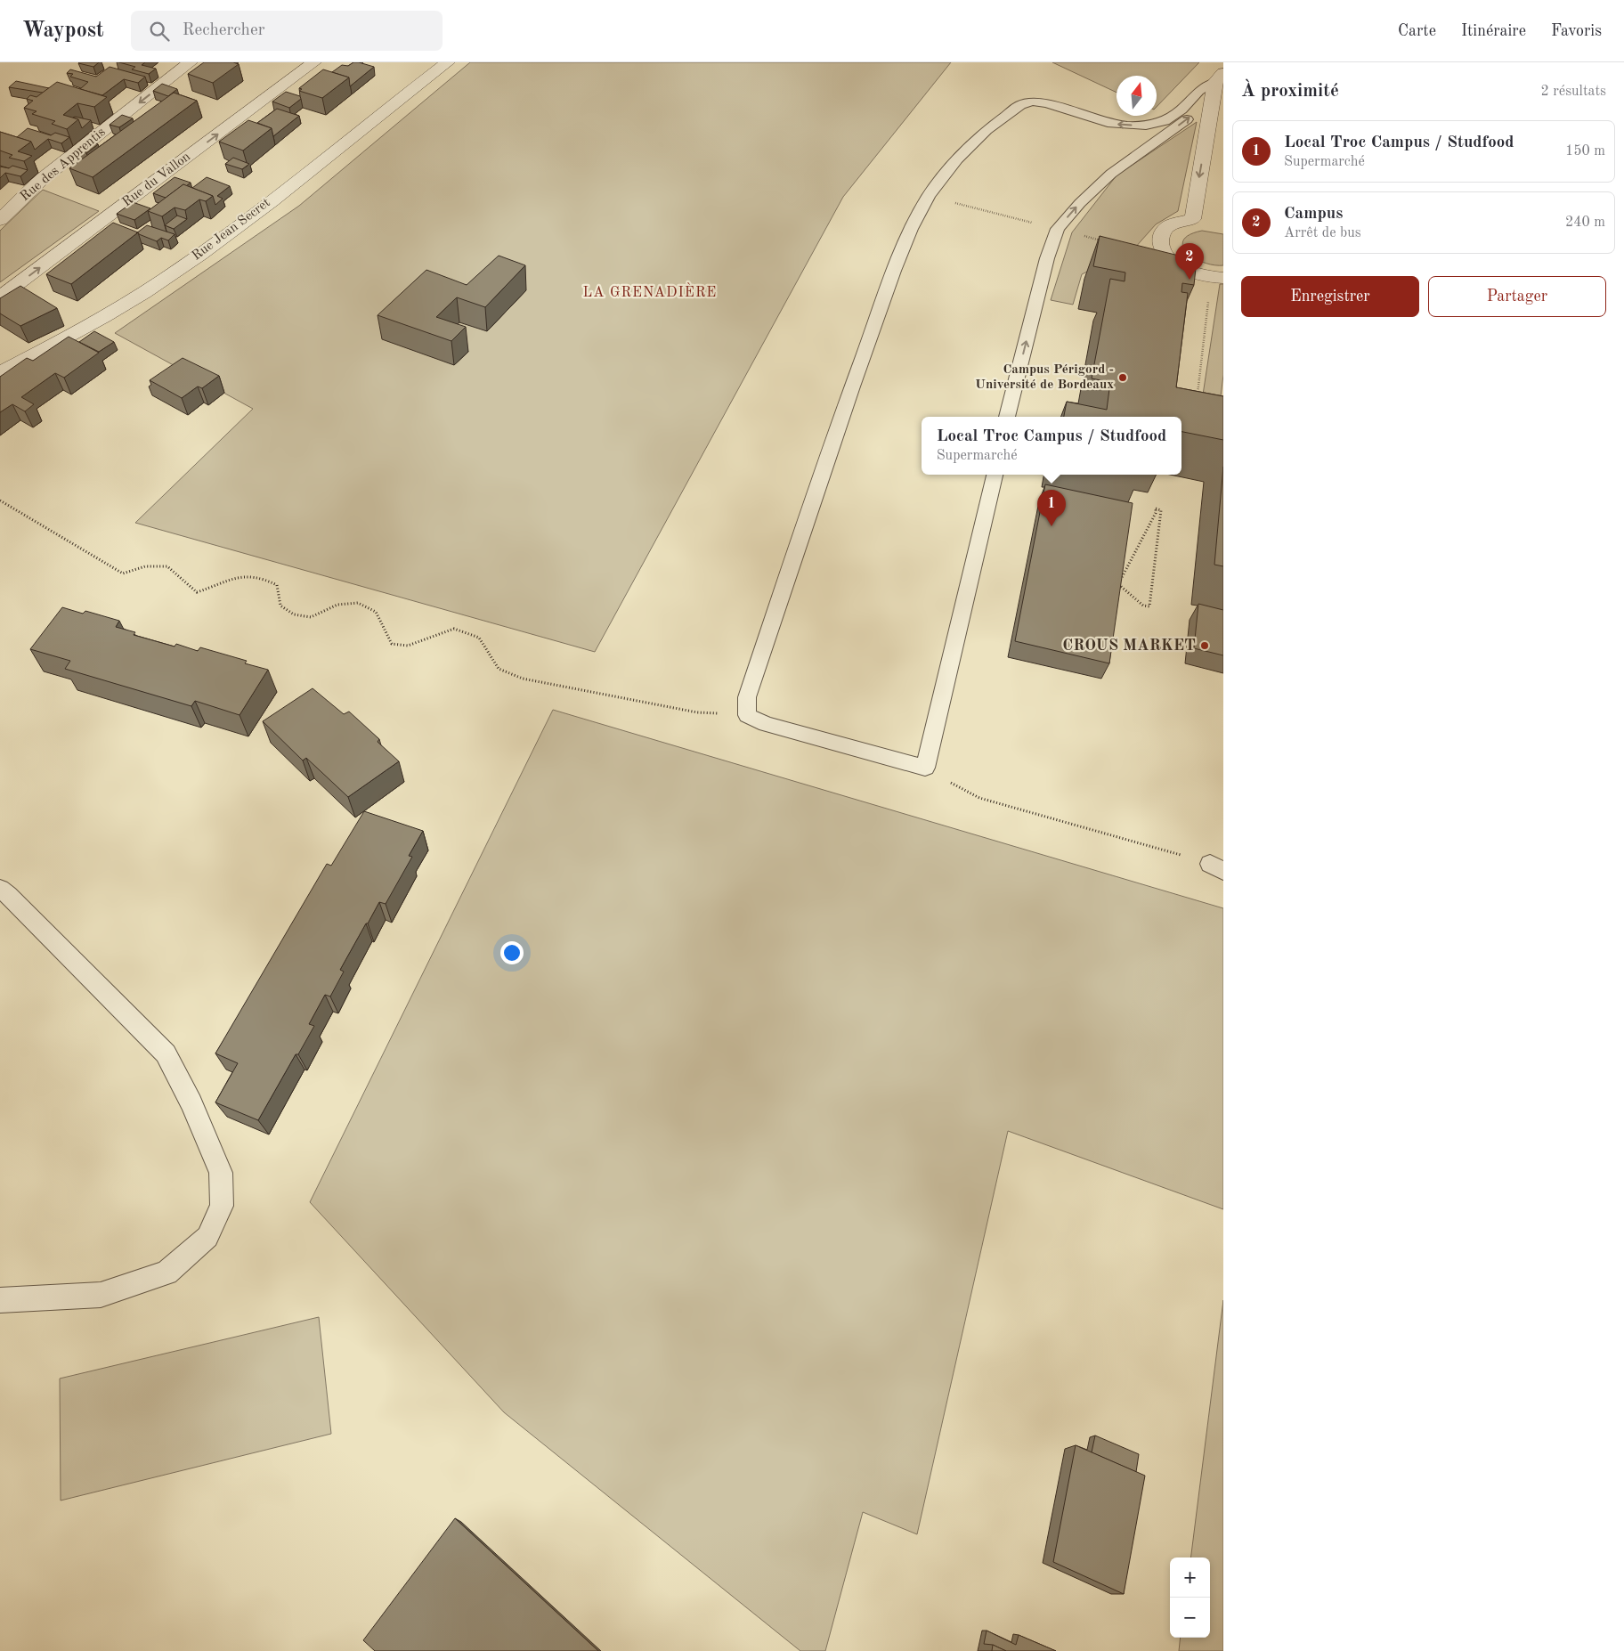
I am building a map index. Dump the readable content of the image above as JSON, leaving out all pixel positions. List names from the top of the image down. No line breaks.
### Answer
{"streets":{"street":["Rue des Apprentis","Rue du Vallon","Rue Jean Secret"]},"one_way":["Rue des Apprentis","Rue du Vallon"],"districts":["LA GRENADIÈRE"],"places":["Campus Périgord - Université de Bordeaux","CROUS MARKET"],"north":"top","page":{"header":"Waypost","search":"Rechercher","nav":["Carte","Itinéraire","Favoris"],"heading":["À proximité","2 résultats"],"list":[{"mark":"1","name":"Local Troc Campus / Studfood","note":"Supermarché","value":"150 m"},{"mark":"2","name":"Campus","note":"Arrêt de bus","value":"240 m"}],"pins":["2","1"],"buttons":["Enregistrer","Partager"],"popup":["Local Troc Campus / Studfood","Supermarché"],"map_buttons":["+","−"]}}
